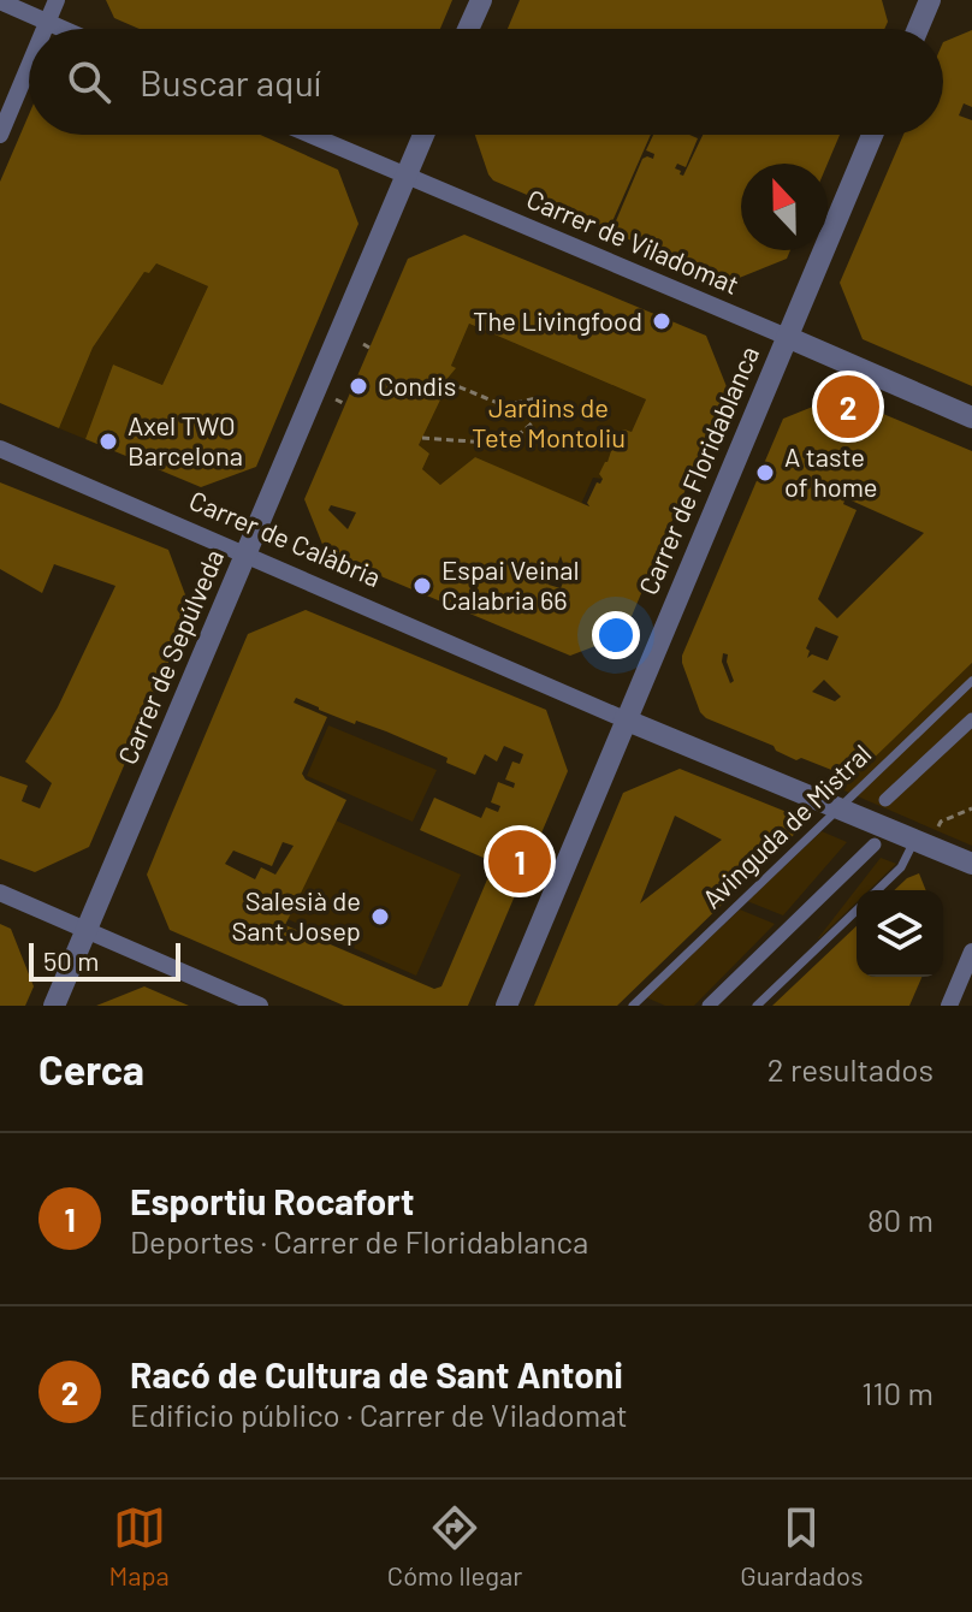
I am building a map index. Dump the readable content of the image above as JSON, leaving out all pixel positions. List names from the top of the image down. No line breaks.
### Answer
{"streets":{"street":["Carrer de Viladomat","Carrer de Floridablanca","Carrer de Calàbria","Carrer de Sepúlveda","Avinguda de Mistral"]},"crossings":[["Carrer de Viladomat","Carrer de Floridablanca"],["Carrer de Viladomat","Carrer de Sepúlveda"],["Carrer de Floridablanca","Carrer de Calàbria"],["Carrer de Calàbria","Carrer de Sepúlveda"],["Carrer de Calàbria","Avinguda de Mistral"]],"parks":["Jardins de Tete Montoliu"],"places":["The Livingfood","Condis","Axel TWO Barcelona","A taste of home","Espai Veinal Calabria 66","Salesià de Sant Josep"],"scale_bar":"50 m","north":"top","page":{"search":"Buscar aquí","pins":["2","1"],"scale":"50 m","heading":["Cerca","2 resultados"],"list":[{"mark":"1","name":"Esportiu Rocafort","note":"Deportes · Carrer de Floridablanca","value":"80 m"},{"mark":"2","name":"Racó de Cultura de Sant Antoni","note":"Edificio público · Carrer de Viladomat","value":"110 m"}],"nav":["Mapa","Cómo llegar","Guardados"]}}
